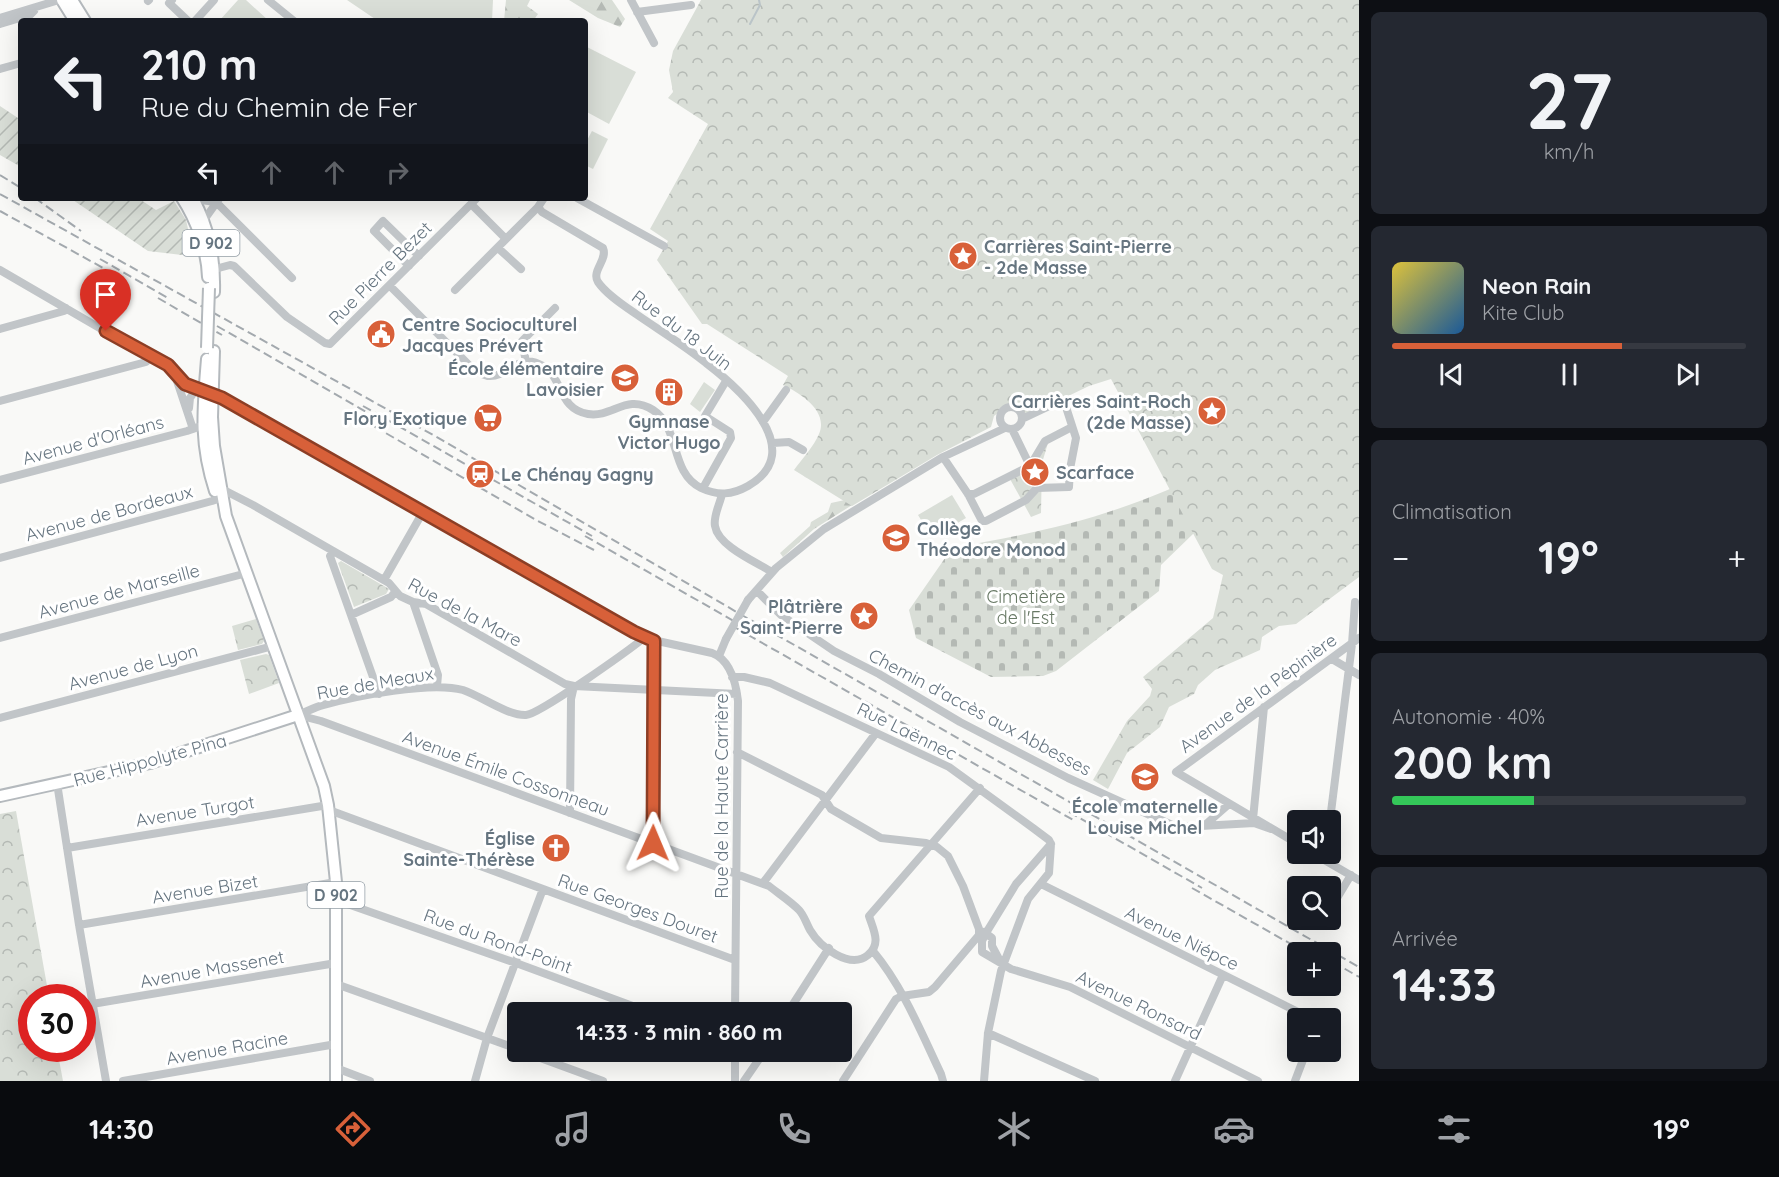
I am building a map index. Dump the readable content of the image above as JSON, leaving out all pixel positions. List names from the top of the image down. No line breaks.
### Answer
{"streets":{"main road":["D 902","Rue Hippolyte Pina"],"street":["Rue Pierre Bezet","Rue du 18 Juin","Avenue d'Orléans","Avenue de Bordeaux","Avenue de Marseille","Rue de la Mare","Avenue de Lyon","Rue de Meaux","Avenue de la Pépinière","Chemin d'accès aux Abbesses","Rue Laënnec","Avenue Émile Cossonneau","Rue de la Haute Carrière","Avenue Turgot","Avenue Bizet","Rue Georges Douret","Avenue Niépce","Rue du Rond-Point","Avenue Massenet","Avenue Ronsard","Avenue Racine"]},"crossings":[["D 902","Rue Pierre Bezet"],["D 902","Avenue d'Orléans"],["D 902","Avenue de Bordeaux"],["D 902","Avenue de Marseille"],["D 902","Rue de la Mare"],["D 902","Avenue de Lyon"],["D 902","Rue de Meaux"],["D 902","Rue Hippolyte Pina"],["D 902","Avenue Émile Cossonneau"],["D 902","Avenue Turgot"],["D 902","Avenue Bizet"],["D 902","Rue Georges Douret"],["D 902","Rue du Rond-Point"],["D 902","Avenue Massenet"],["D 902","Avenue Racine"],["Avenue de Bordeaux","Rue de la Mare"],["Rue de la Mare","Rue de Meaux"],["Rue de Meaux","Rue Hippolyte Pina"],["Rue de Meaux","Avenue Émile Cossonneau"],["Rue Laënnec","Rue de la Haute Carrière"],["Rue Hippolyte Pina","Avenue Émile Cossonneau"],["Avenue Émile Cossonneau","Rue de la Haute Carrière"],["Rue de la Haute Carrière","Rue Georges Douret"],["Avenue Turgot","Rue Georges Douret"]],"parks":["Cimetière de l'Est"],"places":{"place":["Carrières Saint-Pierre - 2de Masse","Carrières Saint-Roch (2de Masse)","Scarface","Plâtrière Saint-Pierre"],"public building":["Centre Socioculturel Jacques Prévert"],"school or university":["École élémentaire Lavoisier","Collège Théodore Monod","École maternelle Louise Michel"],"building":["Gymnase Victor Hugo"],"supermarket":["Flory Exotique"],"station":["Le Chénay Gagny"],"church":["Église Sainte-Thérèse"]},"page":{"tile":[["27","km/h"],"Climatisation",["Autonomie · 40%","200 km"],["Arrivée","14:33"]],"turn":["210 m","Rue du Chemin de Fer"],"song":["Neon Rain","Kite Club"],"heat":["−","19°","+"],"map_buttons":["+","−"],"limit":"30","trip":"14:33 · 3 min · 860 m","tabs":["14:30","19°"]}}
